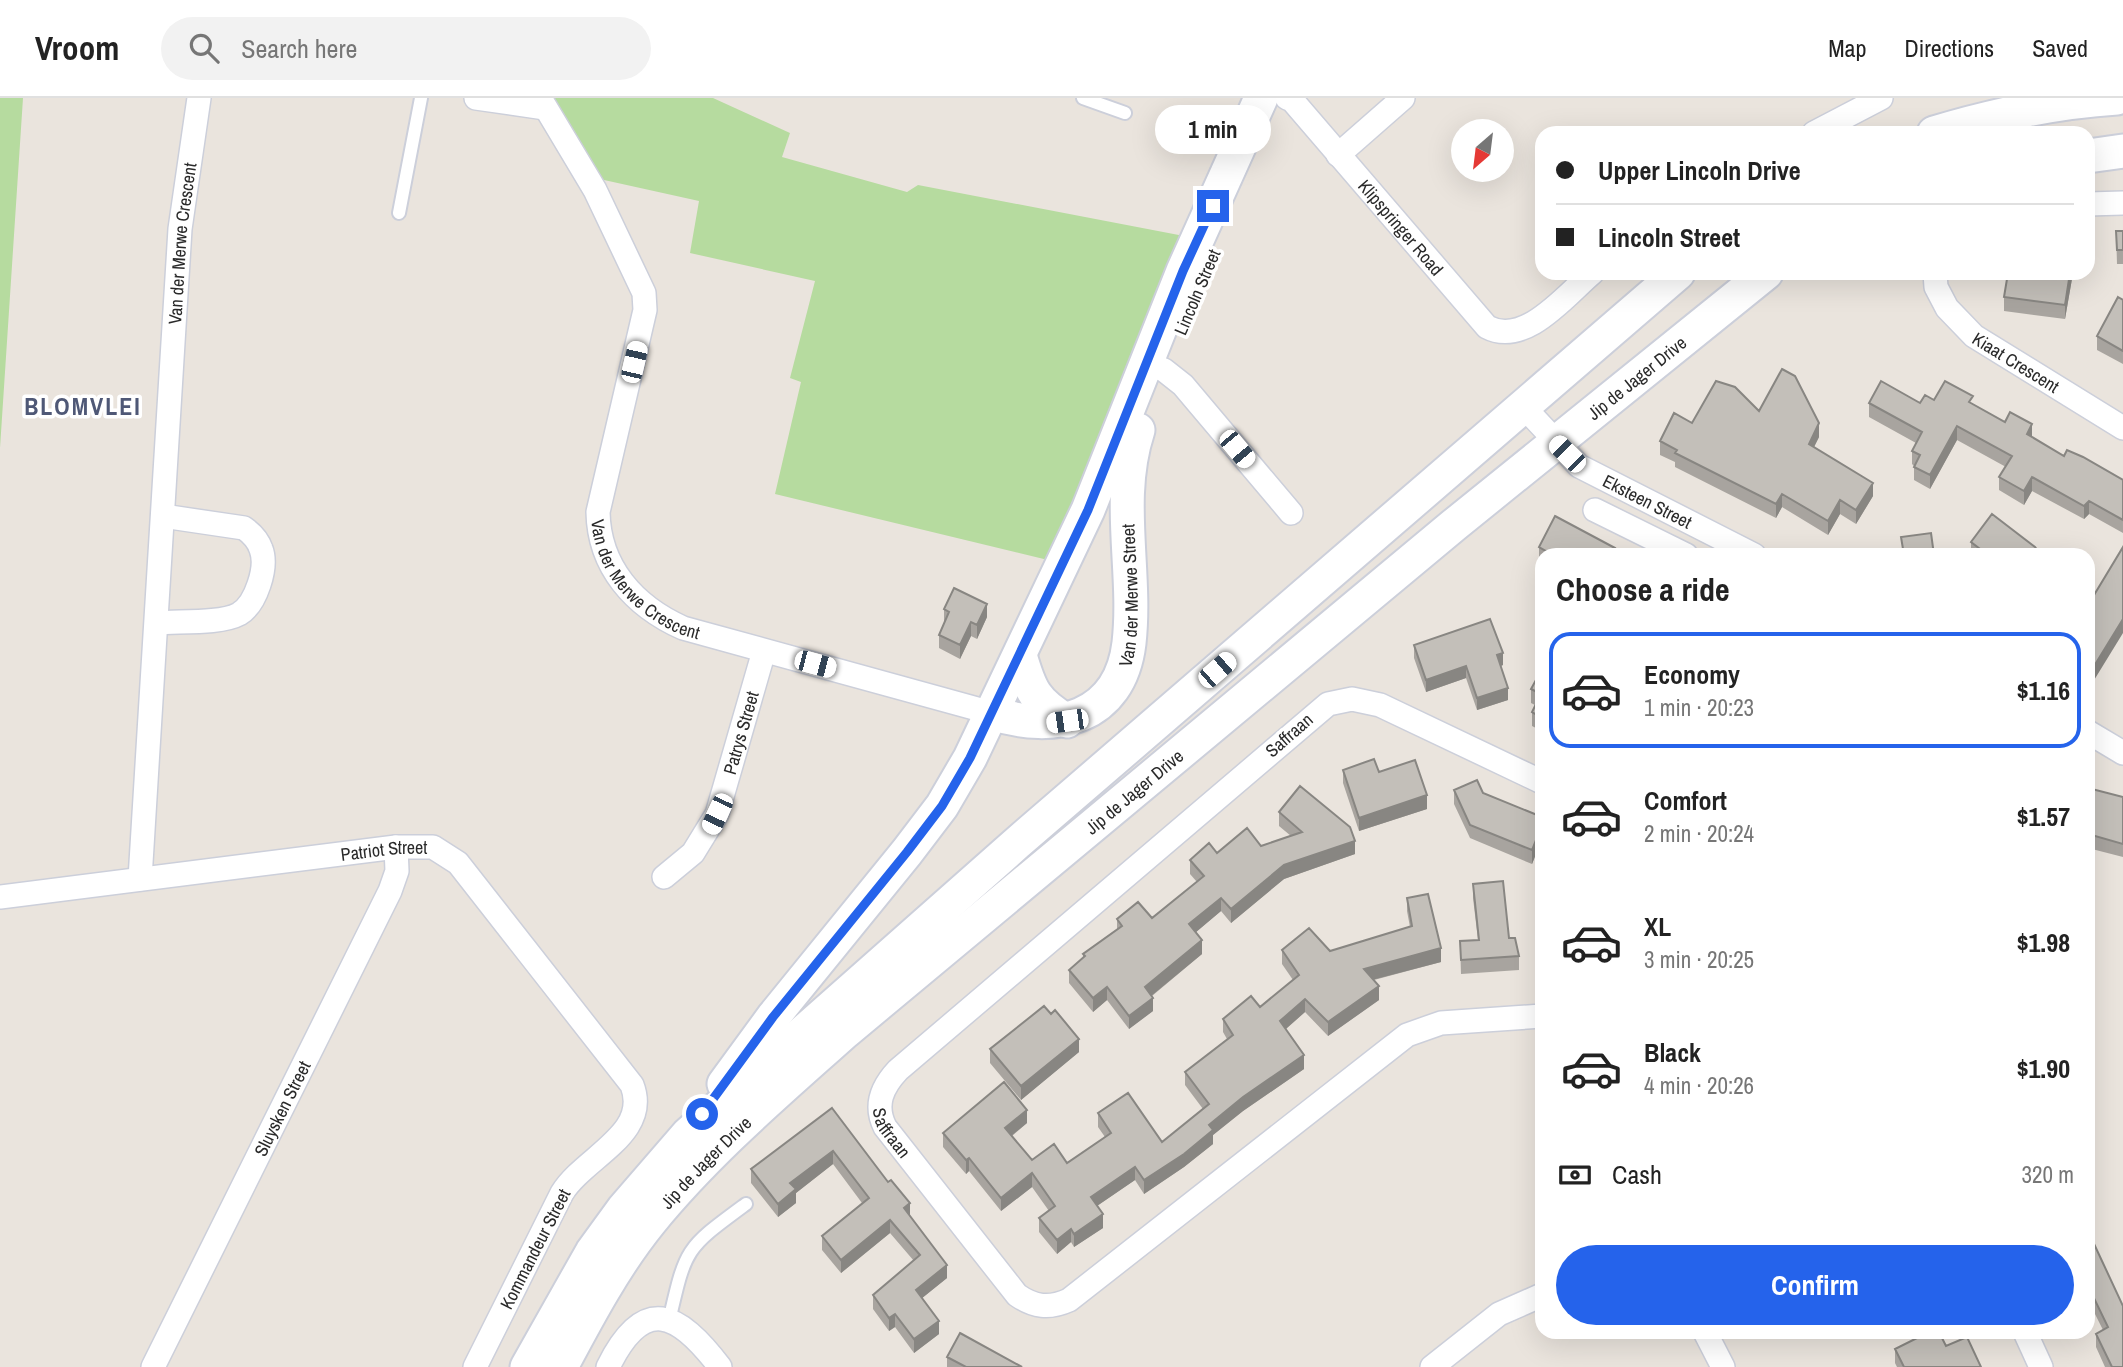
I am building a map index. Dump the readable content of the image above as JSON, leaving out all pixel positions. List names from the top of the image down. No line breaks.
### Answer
{"streets":{"main road":["Lincoln Street","Jip de Jager Drive","Van der Merwe Street"],"street":["Klipspringer Road","Van der Merwe Crescent","Kiaat Crescent","Eksteen Street","Patrys Street","Saffraan","Patriot Street","Sluysken Street","Kommandeur Street"]},"crossings":[["Van der Merwe Crescent","Van der Merwe Street"],["Van der Merwe Crescent","Patrys Street"],["Van der Merwe Crescent","Patriot Street"],["Lincoln Street","Van der Merwe Street"],["Jip de Jager Drive","Eksteen Street"],["Patriot Street","Sluysken Street"],["Patriot Street","Kommandeur Street"]],"districts":["BLOMVLEI"],"north":"bottom left","page":{"header":"Vroom","search":"Search here","nav":["Map","Directions","Saved"],"bubble":"1 min","banner":["Upper Lincoln Drive","Lincoln Street"],"heading":"Choose a ride","list":[{"name":"Economy","note":"1 min · 20:23","value":"$1.16"},{"name":"Comfort","note":"2 min · 20:24","value":"$1.57"},{"name":"XL","note":"3 min · 20:25","value":"$1.98"},{"name":"Black","note":"4 min · 20:26","value":"$1.90"}],"pay":["Cash","320 m"],"buttons":"Confirm"}}
